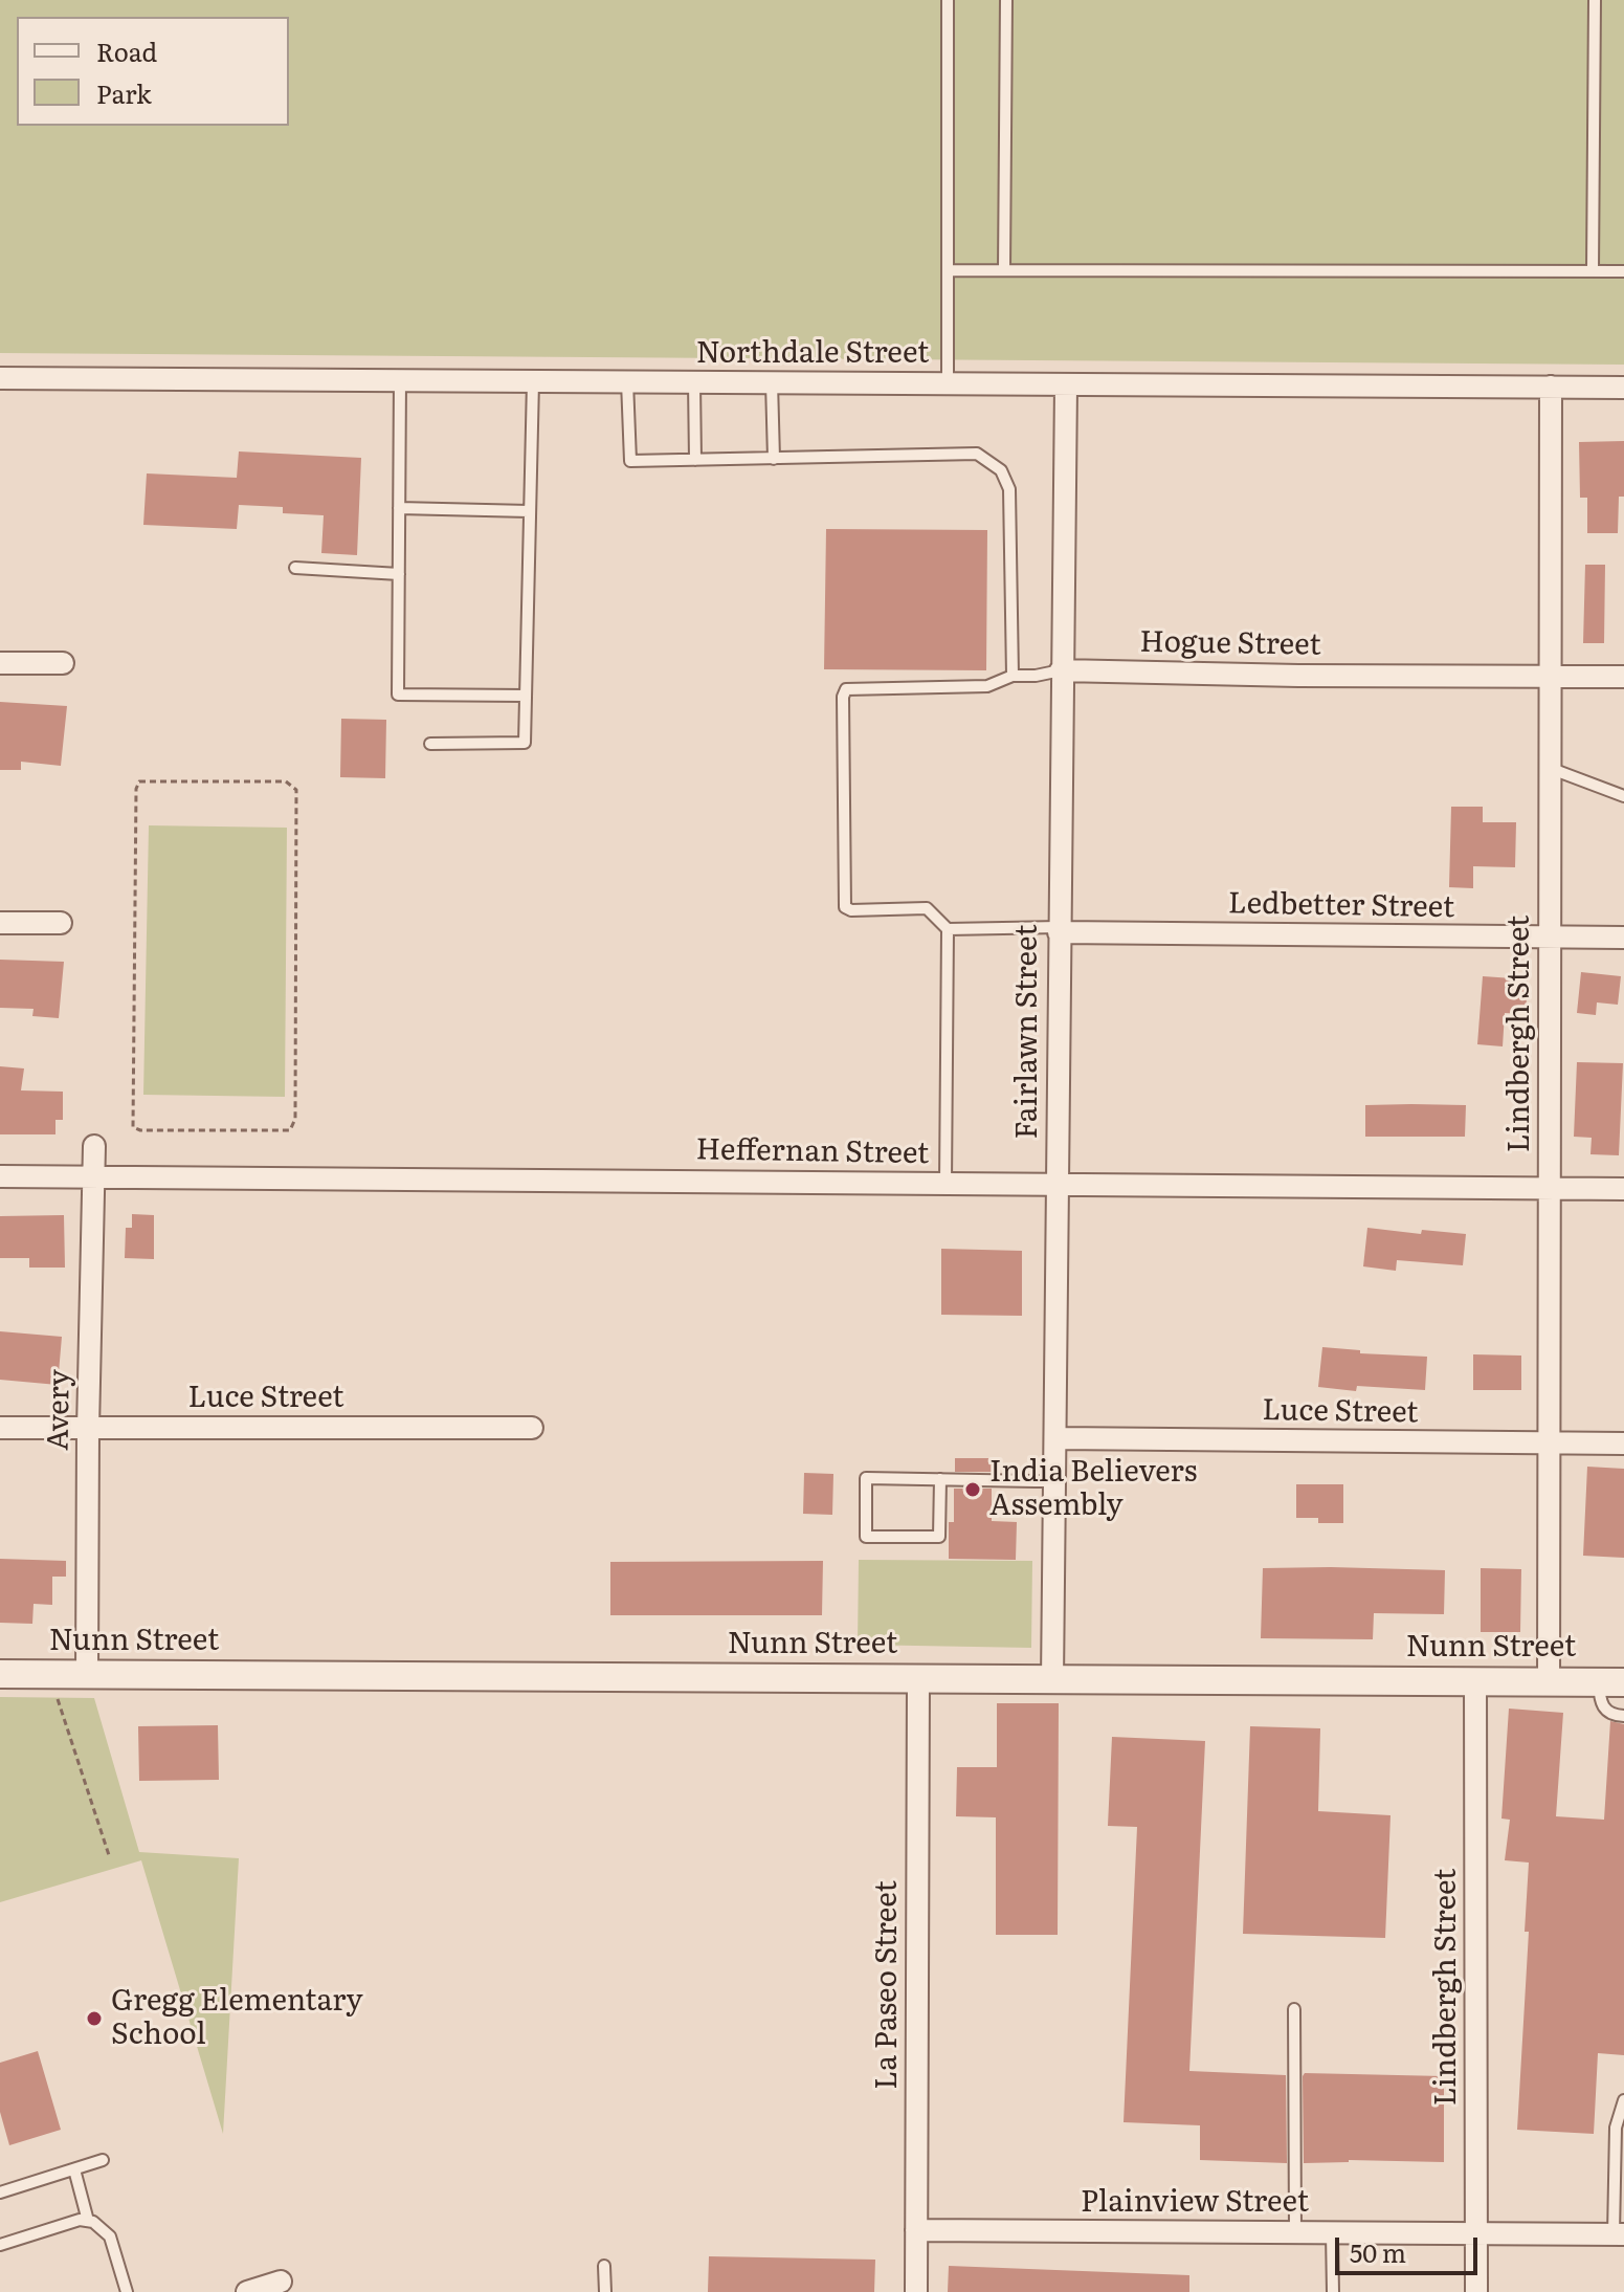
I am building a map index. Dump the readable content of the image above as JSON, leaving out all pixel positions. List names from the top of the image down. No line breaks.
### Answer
{"streets":{"street":["Northdale Street","Hogue Street","Ledbetter Street","Fairlawn Street","Lindbergh Street","Heffernan Street","Luce Street","Avery","Nunn Street","La Paseo Street","Plainview Street"]},"crossings":[["Northdale Street","Fairlawn Street"],["Northdale Street","Lindbergh Street"],["Hogue Street","Fairlawn Street"],["Hogue Street","Lindbergh Street"],["Ledbetter Street","Fairlawn Street"],["Ledbetter Street","Lindbergh Street"],["Fairlawn Street","Heffernan Street"],["Fairlawn Street","Luce Street"],["Fairlawn Street","Nunn Street"],["Lindbergh Street","Heffernan Street"],["Lindbergh Street","Luce Street"],["Lindbergh Street","Nunn Street"],["Lindbergh Street","Plainview Street"],["Heffernan Street","Avery"],["Luce Street","Avery"],["Avery","Nunn Street"],["Nunn Street","La Paseo Street"],["La Paseo Street","Plainview Street"]],"places":["India Believers Assembly","Gregg Elementary School"],"legend":["Road","Park"],"scale_bar":"50 m"}
